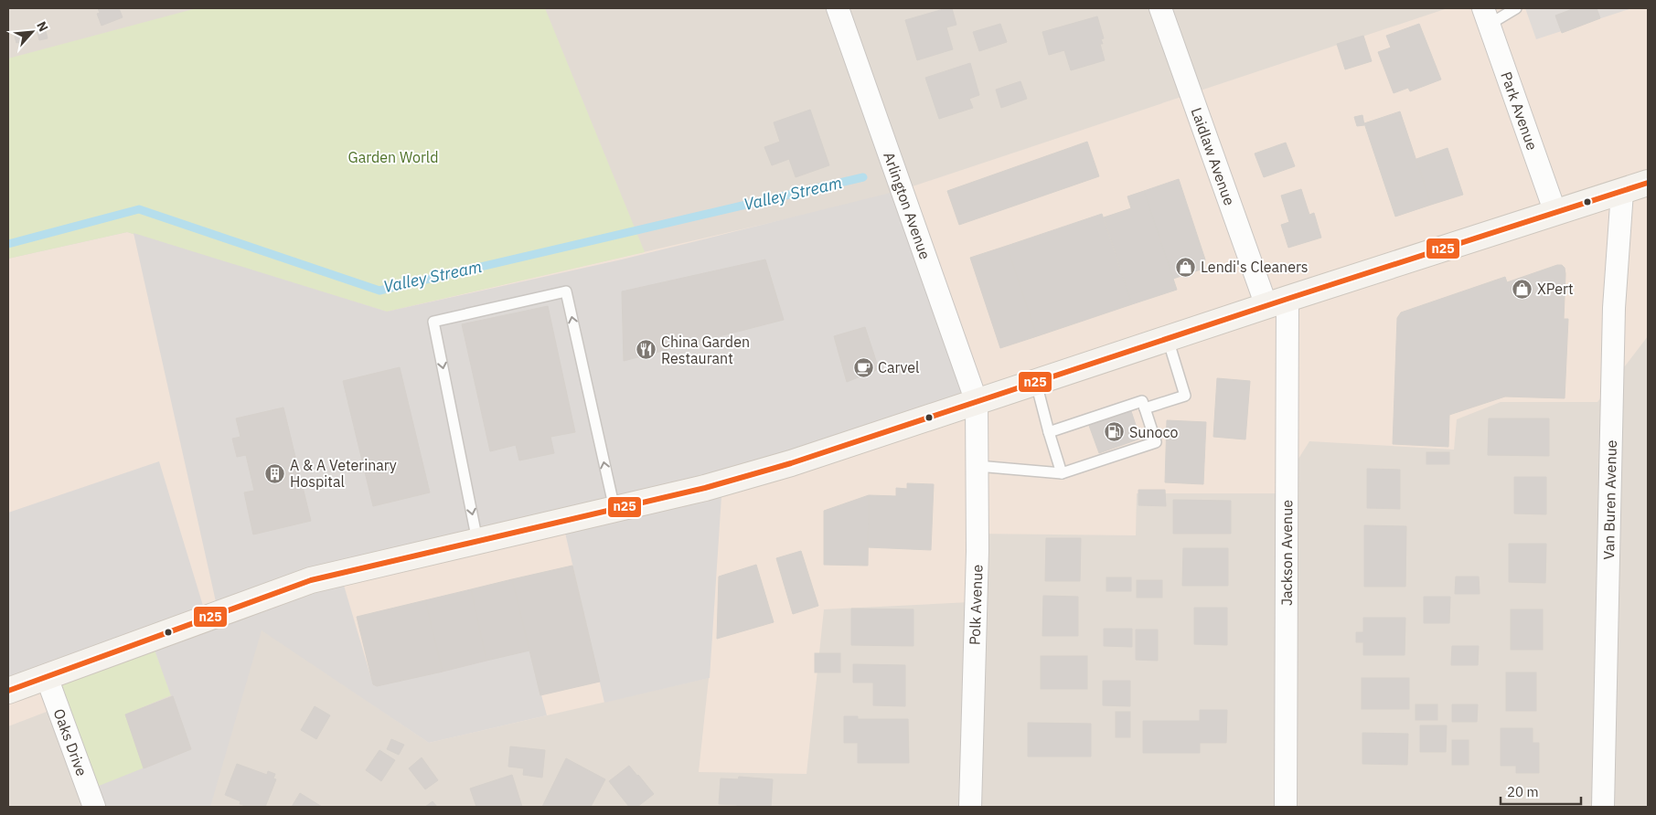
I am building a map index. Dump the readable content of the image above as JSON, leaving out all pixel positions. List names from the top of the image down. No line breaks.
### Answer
{"streets":{"street":["Park Avenue","Laidlaw Avenue","Arlington Avenue","Van Buren Avenue","Jackson Avenue","Polk Avenue","Oaks Drive"]},"crossings":[["Laidlaw Avenue","Jackson Avenue"],["Arlington Avenue","Polk Avenue"]],"water":["Valley Stream"],"parks":["Garden World"],"places":{"shop":["Lendi's Cleaners","XPert"],"restaurant":["China Garden Restaurant"],"cafe":["Carvel"],"fuel station":["Sunoco"],"building":["A & A Veterinary Hospital"]},"lines":["transit line n25"],"scale_bar":"20 m","north":"top right"}
